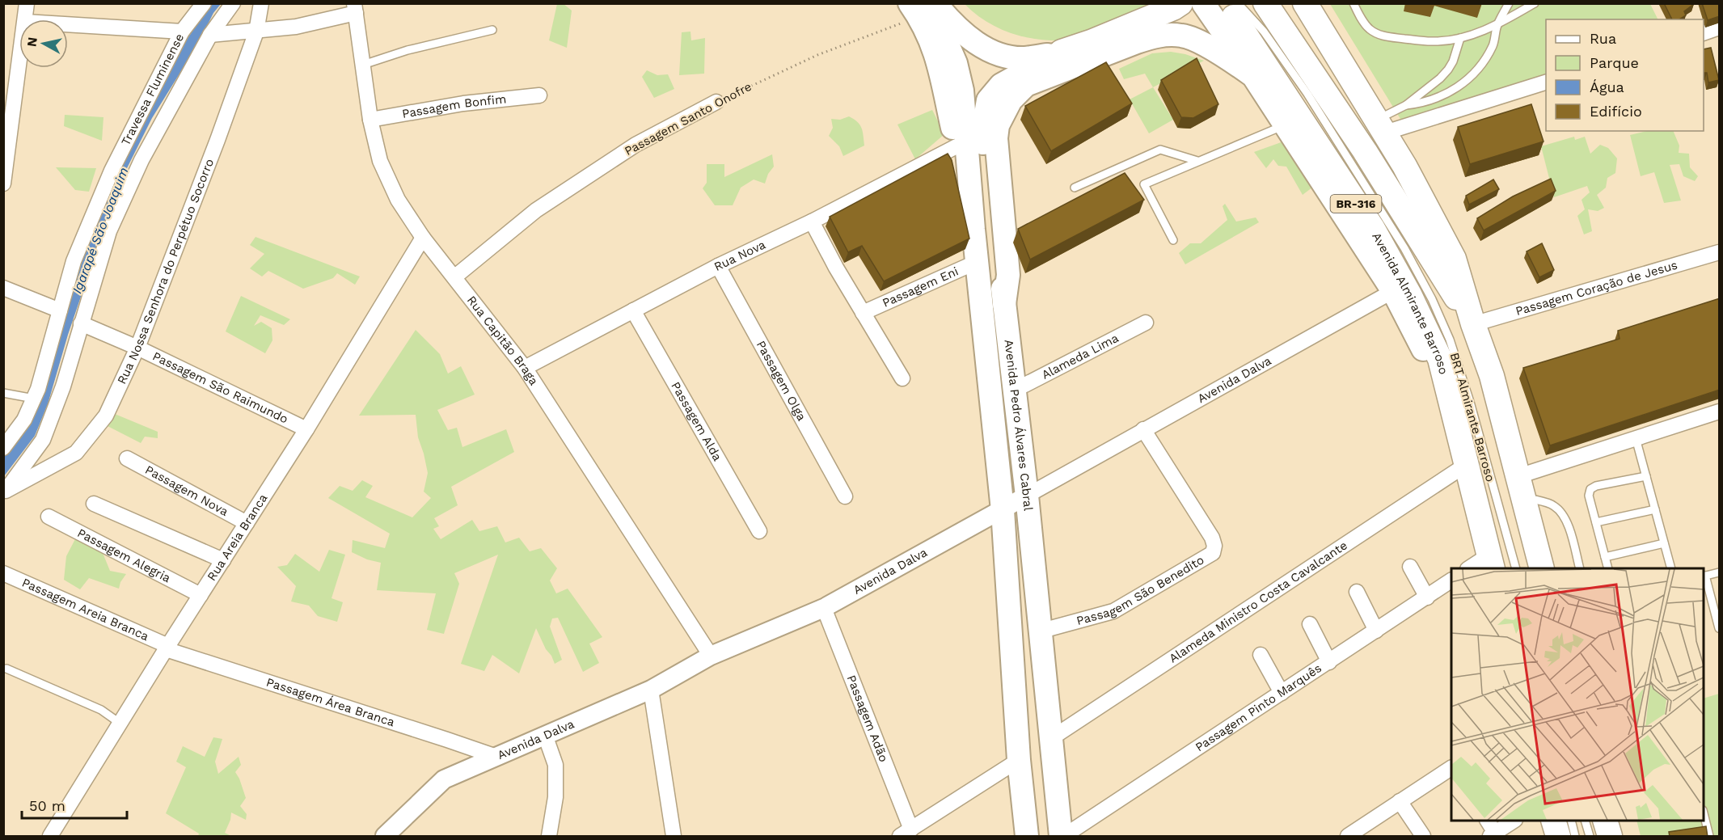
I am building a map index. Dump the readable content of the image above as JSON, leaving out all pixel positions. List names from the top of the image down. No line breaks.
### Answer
{"streets":{"highway":["BR-316","Avenida Almirante Barroso"],"main road":["Avenida Pedro Álvares Cabral"],"street":["Travessa Fluminense","Passagem Bonfim","Passagem Santo Onofre","Rua Nova","Rua Nossa Senhora do Perpétuo Socorro","Passagem Eni","Passagem Coração de Jesus","Rua Capitão Braga","Alameda Lima","Avenida Dalva","Passagem Olga","Passagem São Raimundo","Passagem Alda","Passagem Nova","Rua Areia Branca","Passagem Alegria","Passagem São Benedito","Alameda Ministro Costa Cavalcante","Passagem Areia Branca","Passagem Área Branca","Passagem Pinto Marquês","Passagem Adão"],"lane":["BRT Almirante Barroso"]},"crossings":[["Passagem Bonfim","Rua Capitão Braga"],["Passagem Santo Onofre","Rua Capitão Braga"],["BR-316","Passagem Coração de Jesus"],["Rua Nova","Rua Capitão Braga"],["Rua Nova","Passagem Olga"],["Rua Nova","Passagem Alda"],["Rua Nossa Senhora do Perpétuo Socorro","Passagem São Raimundo"],["Passagem Eni","Avenida Pedro Álvares Cabral"],["Avenida Almirante Barroso","BRT Almirante Barroso"],["Avenida Almirante Barroso","Alameda Ministro Costa Cavalcante"],["Rua Capitão Braga","Avenida Dalva"],["Rua Capitão Braga","Rua Areia Branca"],["Alameda Lima","Avenida Pedro Álvares Cabral"],["Avenida Dalva","Avenida Pedro Álvares Cabral"],["Avenida Dalva","Passagem São Benedito"],["Avenida Dalva","Passagem Área Branca"],["Avenida Dalva","Passagem Adão"],["Passagem São Raimundo","Rua Areia Branca"],["Avenida Pedro Álvares Cabral","Passagem São Benedito"],["Avenida Pedro Álvares Cabral","Alameda Ministro Costa Cavalcante"],["Avenida Pedro Álvares Cabral","Passagem Pinto Marquês"],["Passagem Nova","Rua Areia Branca"],["Rua Areia Branca","Passagem Alegria"],["Rua Areia Branca","Passagem Areia Branca"],["Rua Areia Branca","Passagem Área Branca"],["Passagem Areia Branca","Passagem Área Branca"]],"water":["Igarapé São Joaquim"],"legend":["Rua","Parque","Água","Edifício"],"scale_bar":"50 m","north":"left"}
